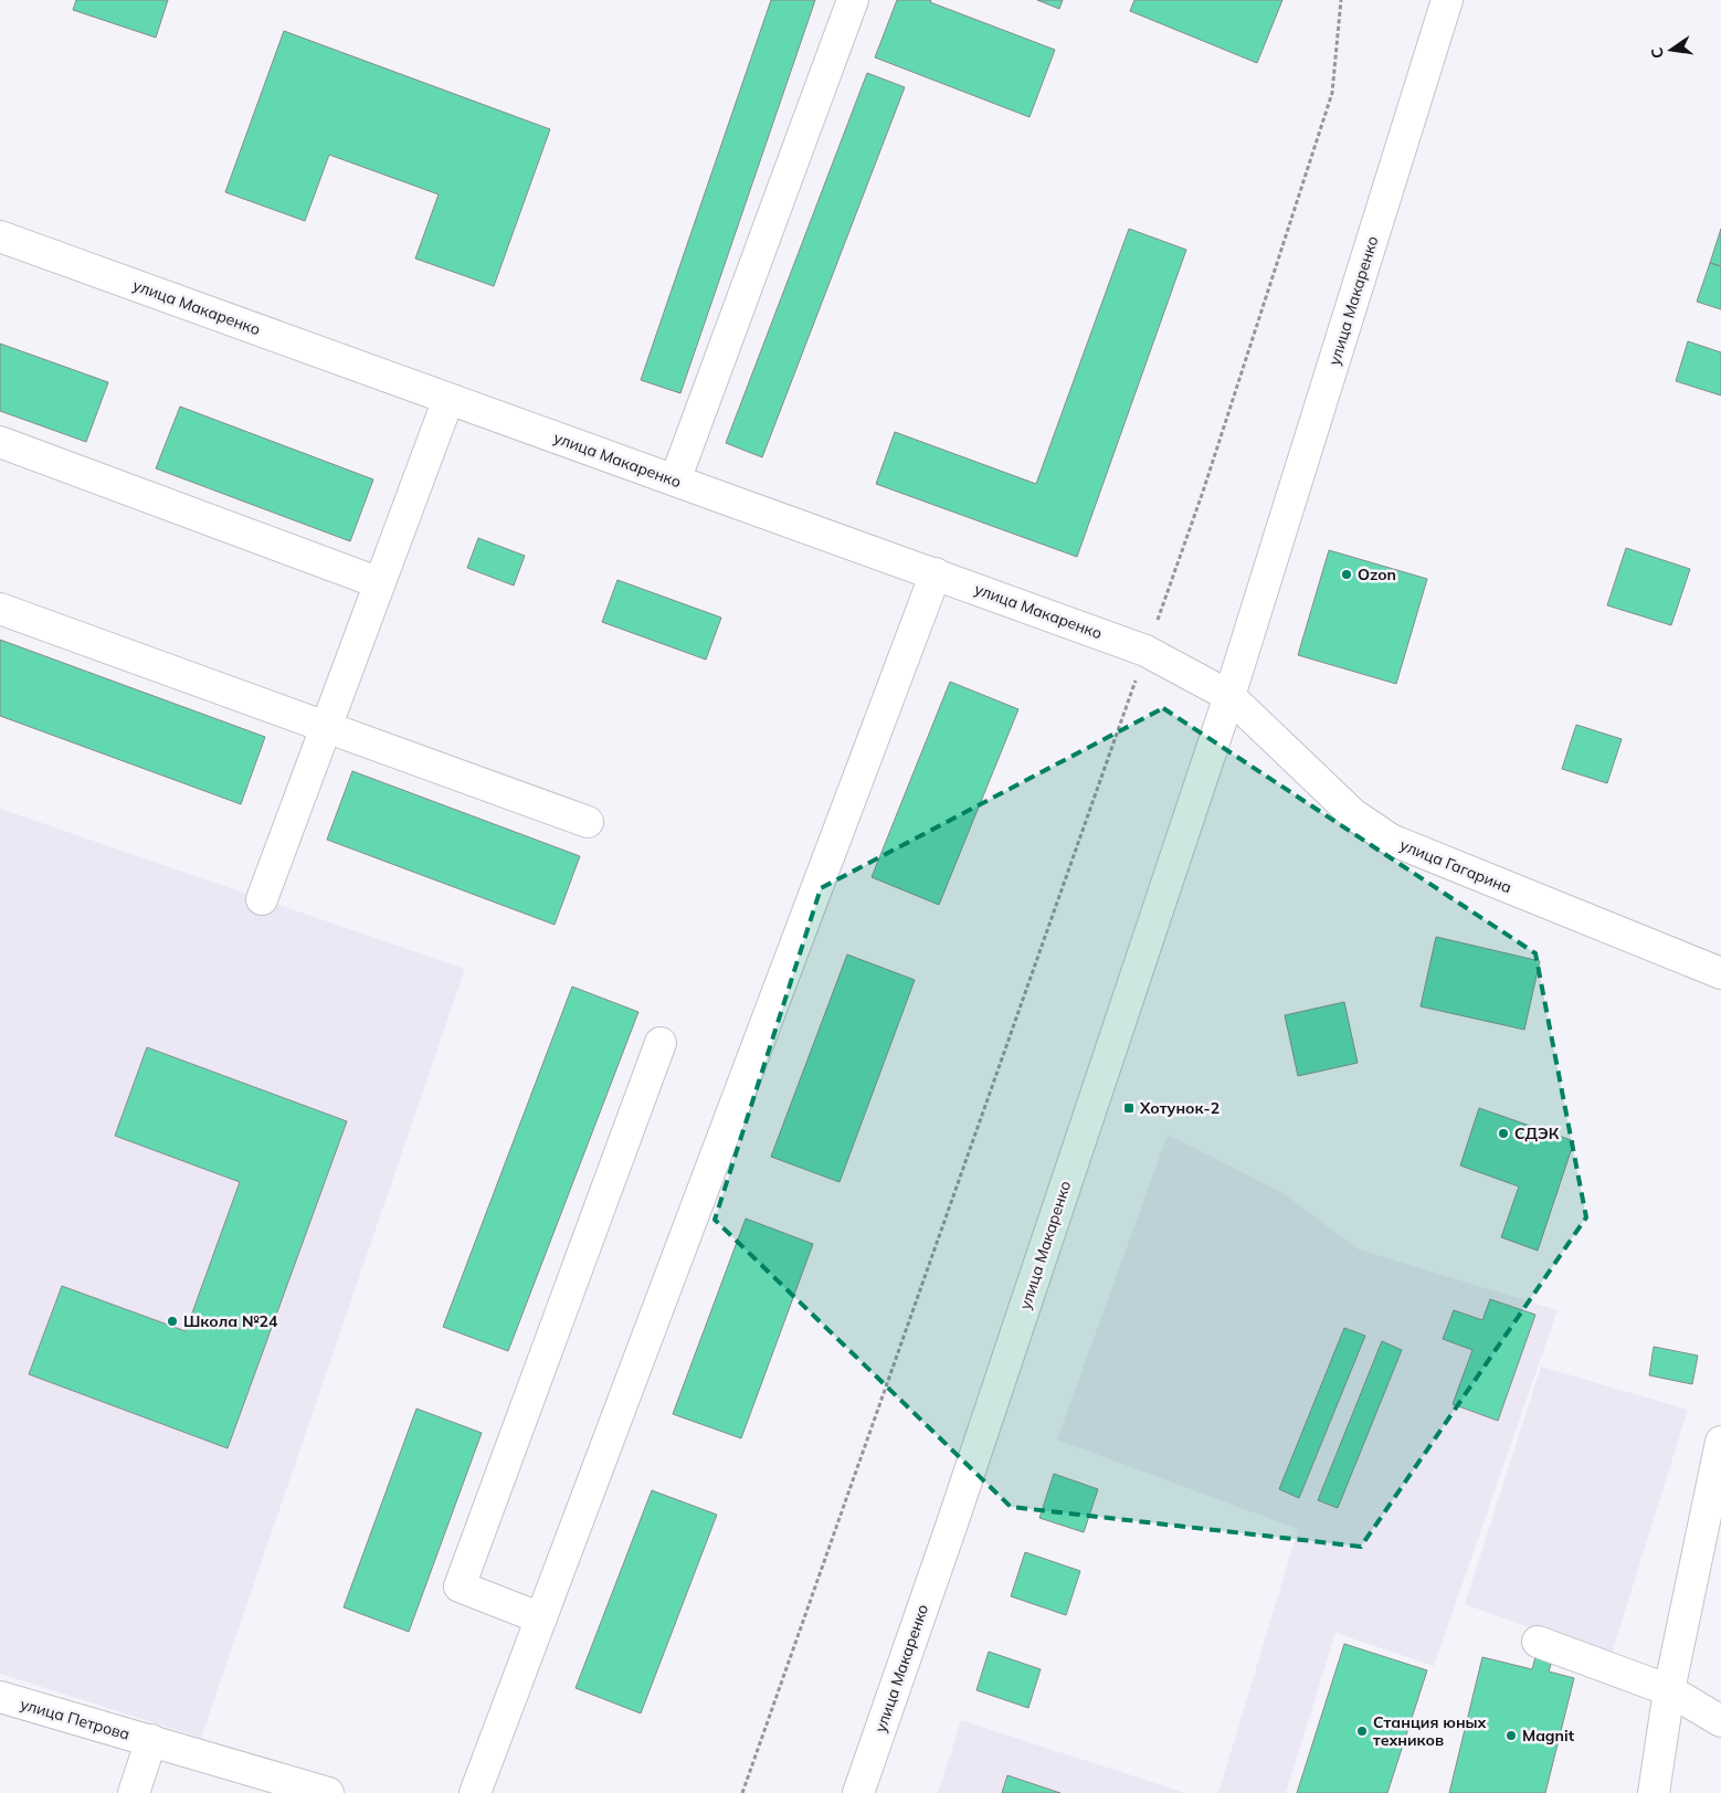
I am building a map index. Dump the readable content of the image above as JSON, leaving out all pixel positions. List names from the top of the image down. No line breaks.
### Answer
{"streets":{"street":["улица Макаренко","улица Гагарина","улица Петрова"]},"crossings":[["улица Макаренко","улица Гагарина"]],"places":{"other":["Ozon","СДЭК","Школа №24","Станция юных техников","Magnit"],"transit":["Хотунок-2"]},"north":"left"}
